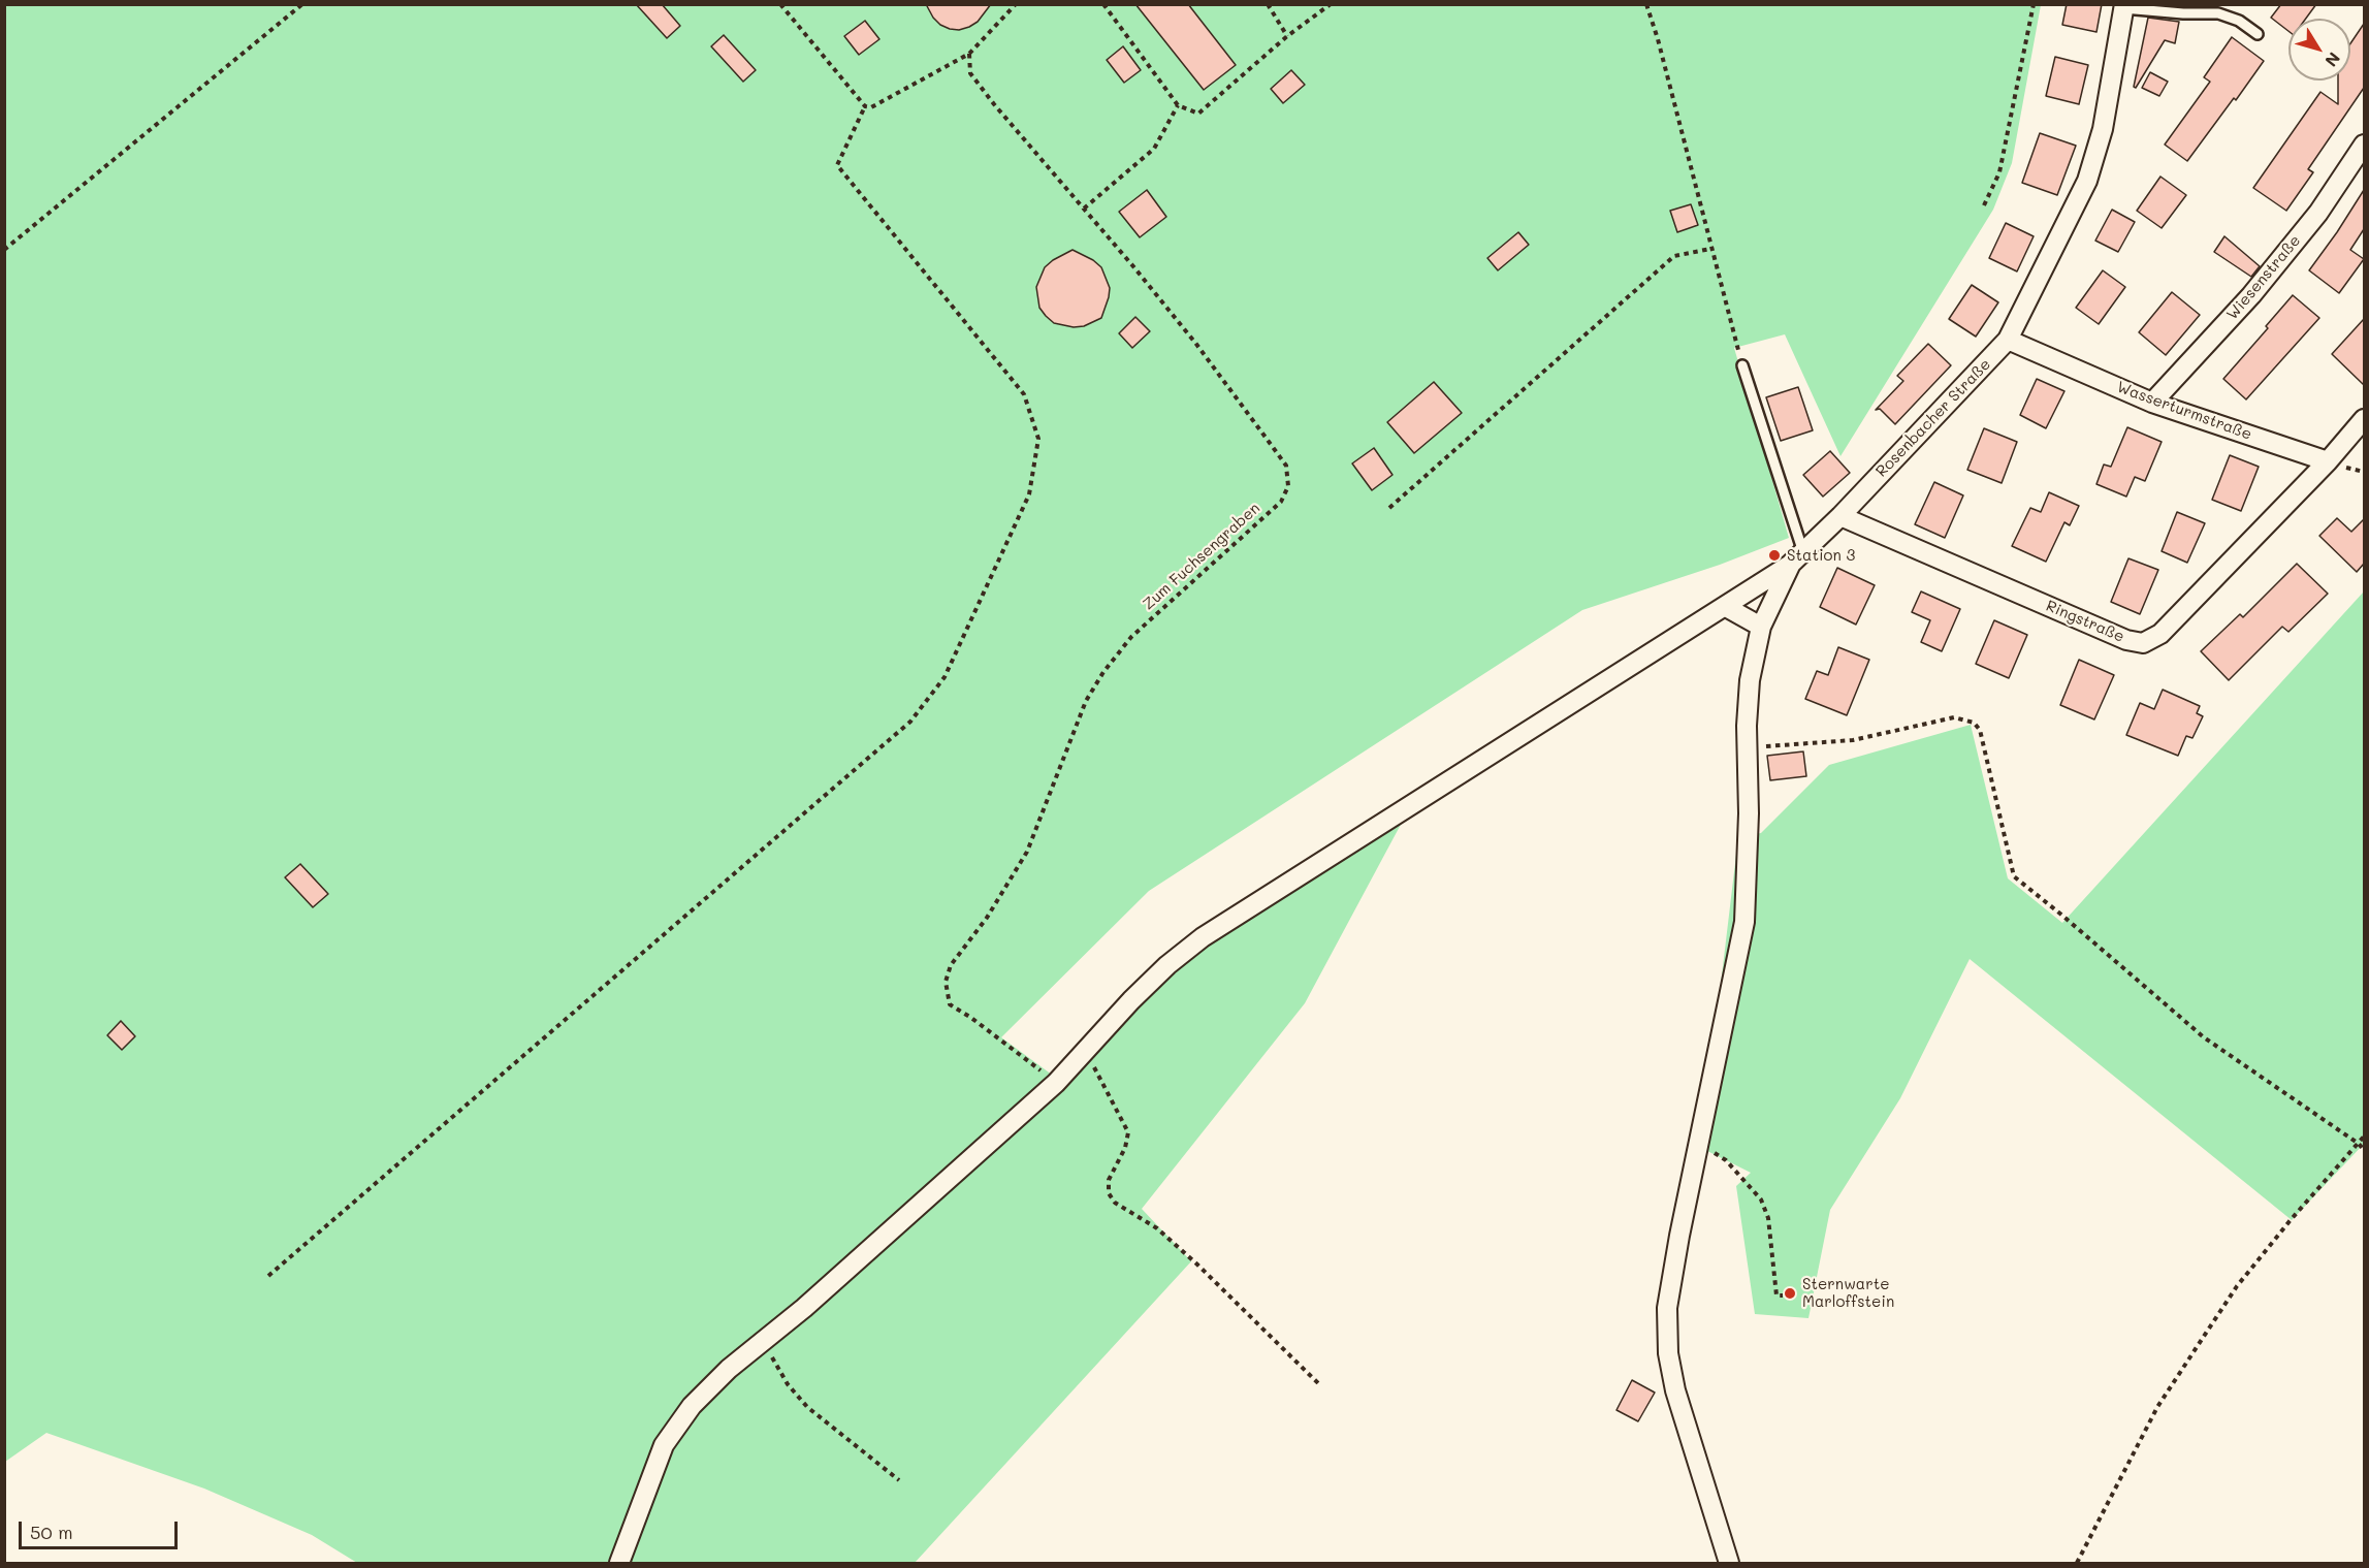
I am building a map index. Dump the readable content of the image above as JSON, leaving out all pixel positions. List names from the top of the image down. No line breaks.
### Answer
{"streets":{"street":["Wiesenstraße","Wasserturmstraße","Rosenbacher Straße","Ringstraße"],"path":["Zum Fuchsengraben"]},"crossings":[["Wiesenstraße","Wasserturmstraße"],["Wasserturmstraße","Rosenbacher Straße"],["Wasserturmstraße","Ringstraße"],["Rosenbacher Straße","Ringstraße"]],"places":["Station 3","Sternwarte Marloffstein"],"scale_bar":"50 m","north":"bottom right"}
